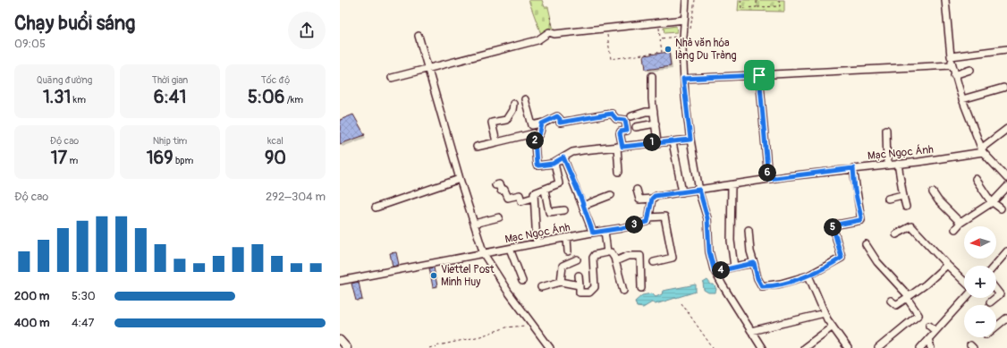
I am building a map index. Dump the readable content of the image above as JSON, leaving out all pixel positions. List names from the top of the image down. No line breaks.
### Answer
{"streets":{"street":["Mạc Ngọc Ánh"]},"places":["Nhà văn hóa làng Du Tràng","Viettel Post Minh Huy"],"north":"left","page":{"heading":["Chạy buổi sáng","09:05"],"stats":[["Quãng đường","1.31 km"],["Thời gian","6:41"],["Tốc độ","5:06 /km"],["Độ cao","17 m"],["Nhịp tim","169 bpm"],["kcal","90"]],"pins":["2","1","6","3","5","4"],"chart":["Độ cao","292–304 m"],"map_buttons":["+","−"],"list":[{"name":"200 m","note":"5:30"},{"name":"400 m","note":"4:47"}]}}
